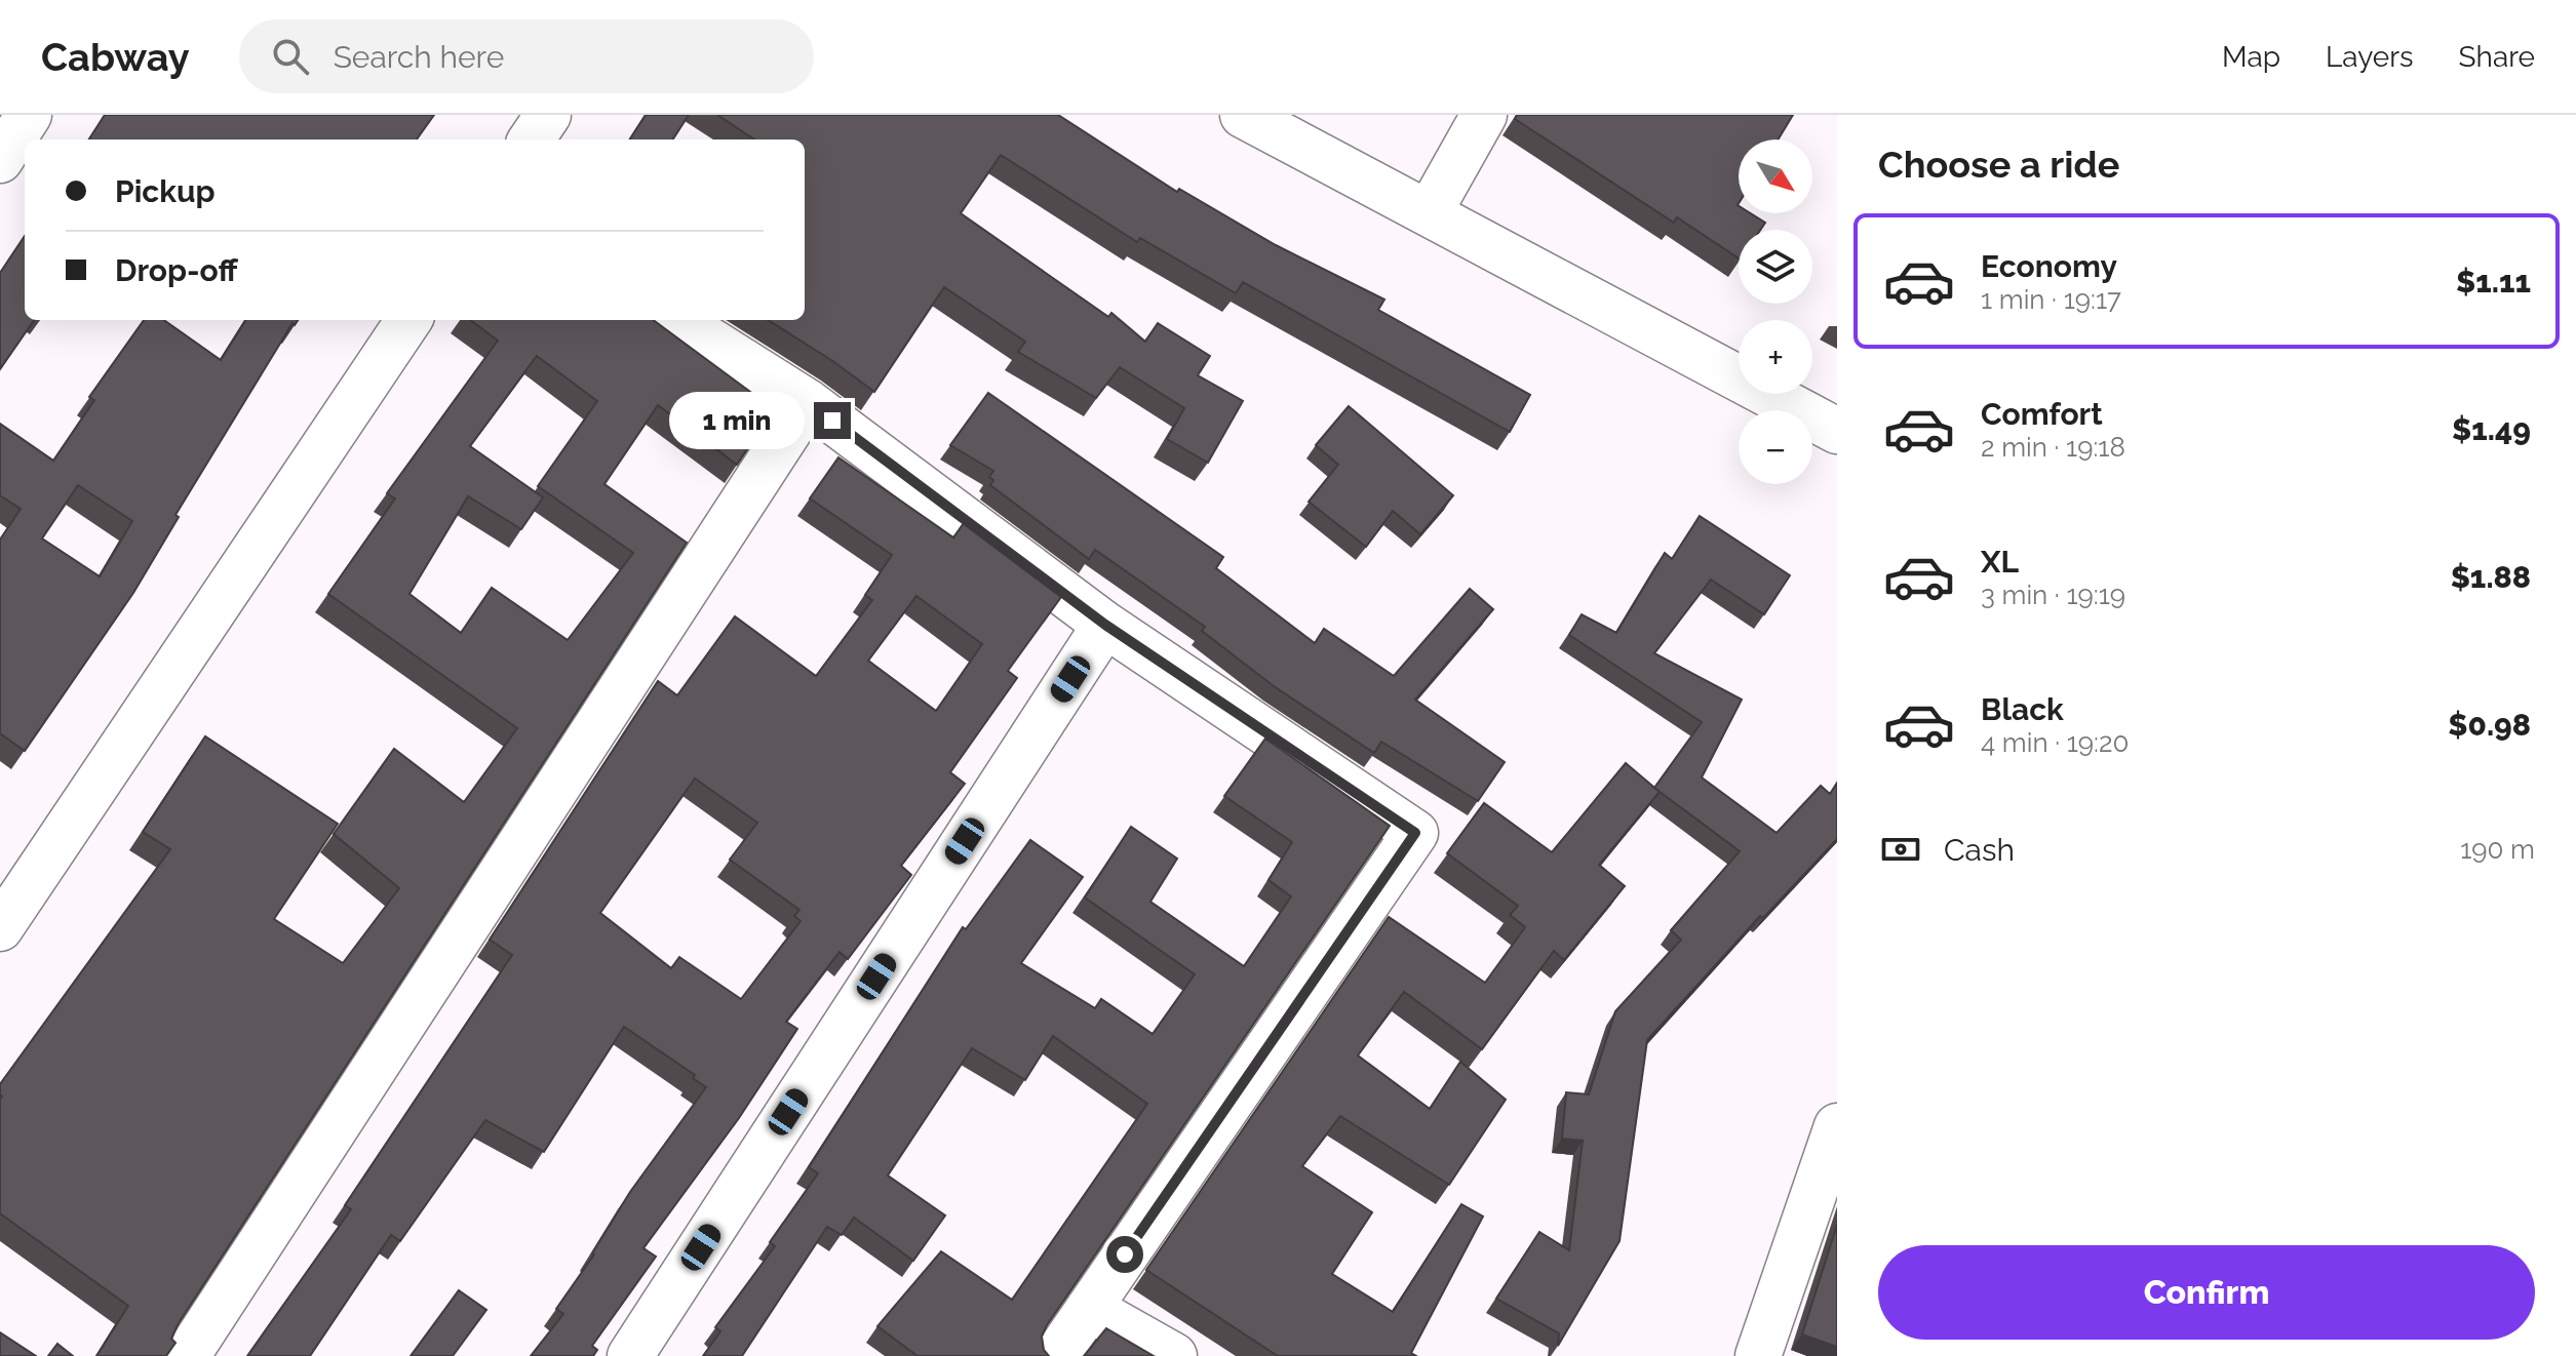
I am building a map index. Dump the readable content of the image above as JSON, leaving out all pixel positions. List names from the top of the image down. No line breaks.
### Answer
{"north":"bottom right","page":{"header":"Cabway","search":"Search here","nav":["Map","Layers","Share"],"heading":"Choose a ride","map_buttons":["+","−"],"banner":["Pickup","Drop-off"],"list":[{"name":"Economy","note":"1 min · 19:17","value":"$1.11"},{"name":"Comfort","note":"2 min · 19:18","value":"$1.49"},{"name":"XL","note":"3 min · 19:19","value":"$1.88"},{"name":"Black","note":"4 min · 19:20","value":"$0.98"}],"bubble":"1 min","pay":["Cash","190 m"],"buttons":"Confirm"}}
